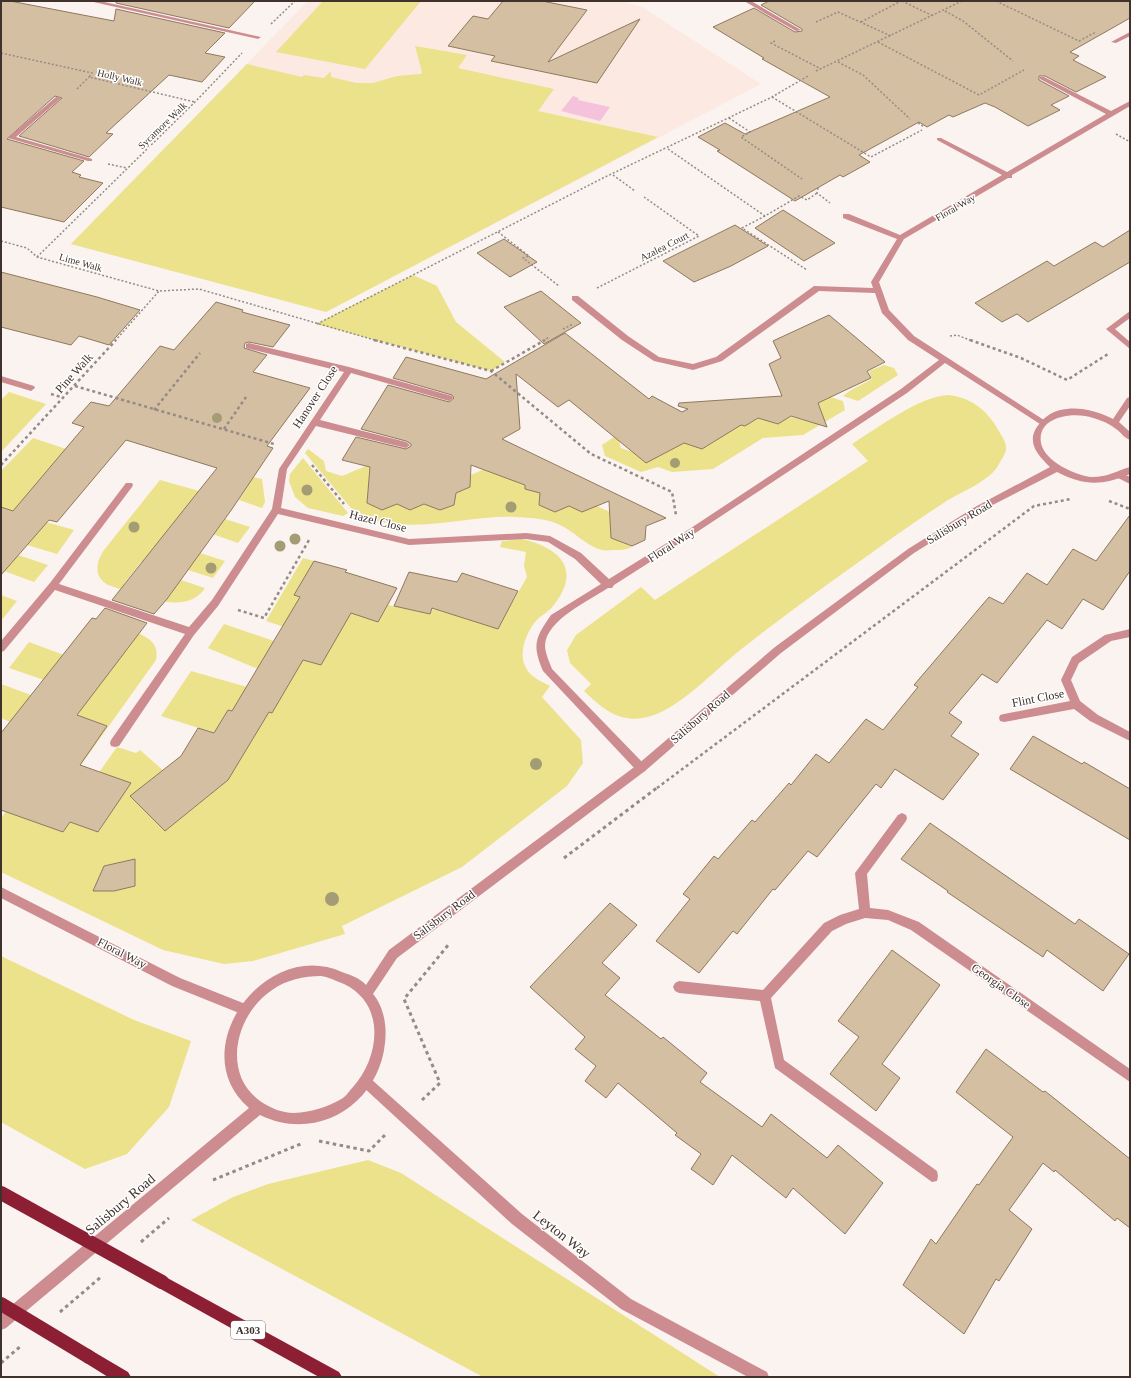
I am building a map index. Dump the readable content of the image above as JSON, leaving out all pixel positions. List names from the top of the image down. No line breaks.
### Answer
{"streets":{"highway":["A303"],"street":["Floral Way","Hanover Close","Hazel Close","Salisbury Road","Flint Close","Georgia Close","Leyton Way"],"path":["Holly Walk","Sycamore Walk","Azalea Court","Lime Walk","Pine Walk"]},"crossings":[["Holly Walk","Sycamore Walk"],["Sycamore Walk","Lime Walk"],["Floral Way","Hazel Close"],["Floral Way","Salisbury Road"],["Lime Walk","Pine Walk"],["Hanover Close","Hazel Close"]]}
